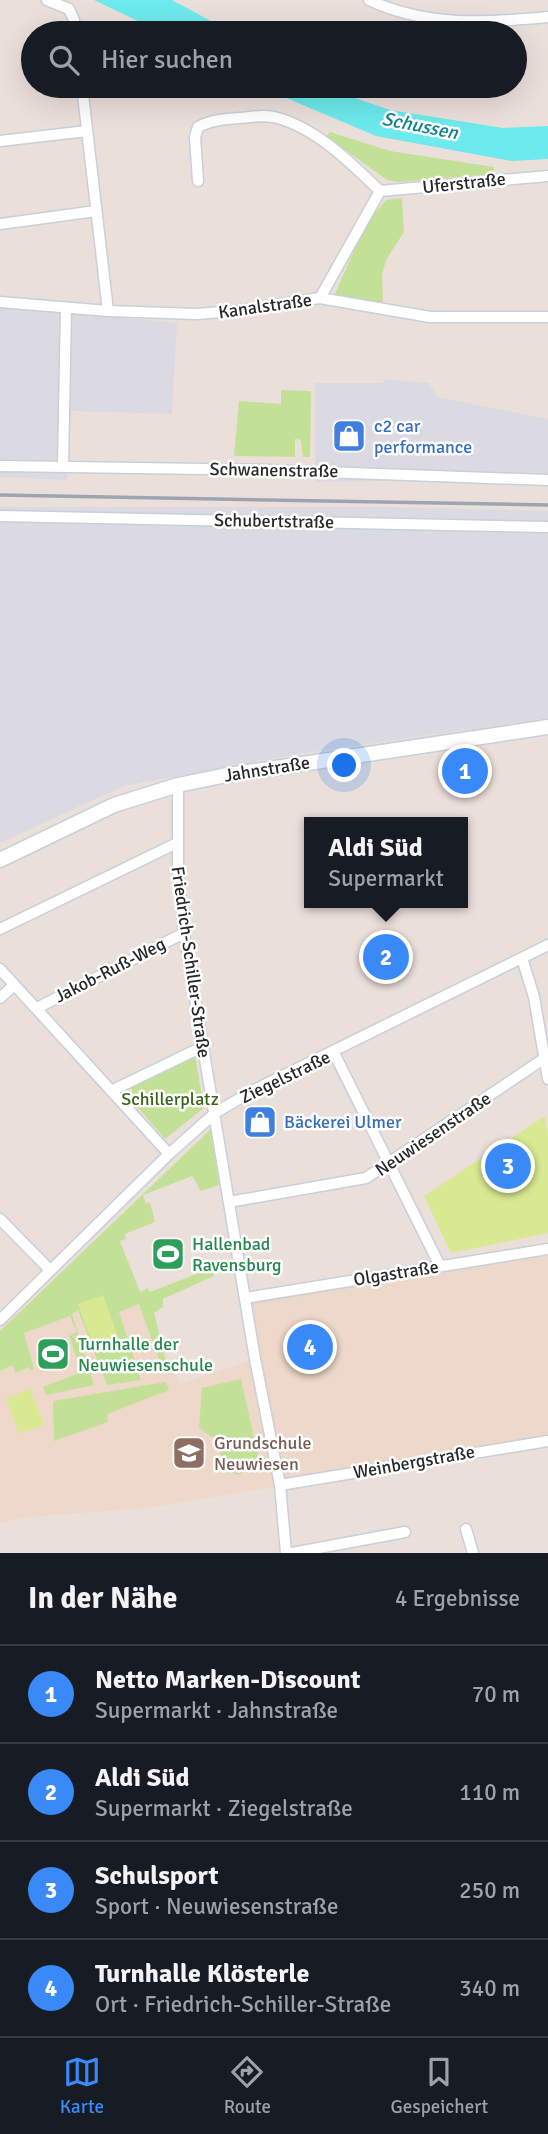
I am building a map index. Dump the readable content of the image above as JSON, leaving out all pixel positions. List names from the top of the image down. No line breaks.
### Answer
{"streets":{"main road":["Jahnstraße"],"street":["Uferstraße","Kanalstraße","Schwanenstraße","Schubertstraße","Friedrich-Schiller-Straße","Jakob-Ruß-Weg","Ziegelstraße","Neuwiesenstraße","Olgastraße","Weinbergstraße"]},"crossings":[["Jahnstraße","Friedrich-Schiller-Straße"],["Friedrich-Schiller-Straße","Jakob-Ruß-Weg"],["Friedrich-Schiller-Straße","Ziegelstraße"],["Friedrich-Schiller-Straße","Neuwiesenstraße"],["Friedrich-Schiller-Straße","Olgastraße"],["Friedrich-Schiller-Straße","Weinbergstraße"]],"water":["Schussen"],"parks":["Schillerplatz"],"places":{"shop":["c2 car performance","Bäckerei Ulmer"],"sports":["Hallenbad Ravensburg","Turnhalle der Neuwiesenschule"],"school or university":["Grundschule Neuwiesen"]},"page":{"search":"Hier suchen","pins":["1","2","3","4"],"popup":["Aldi Süd","Supermarkt"],"heading":["In der Nähe","4 Ergebnisse"],"list":[{"mark":"1","name":"Netto Marken-Discount","note":"Supermarkt · Jahnstraße","value":"70 m"},{"mark":"2","name":"Aldi Süd","note":"Supermarkt · Ziegelstraße","value":"110 m"},{"mark":"3","name":"Schulsport","note":"Sport · Neuwiesenstraße","value":"250 m"},{"mark":"4","name":"Turnhalle Klösterle","note":"Ort · Friedrich-Schiller-Straße","value":"340 m"}],"nav":["Karte","Route","Gespeichert"]}}
